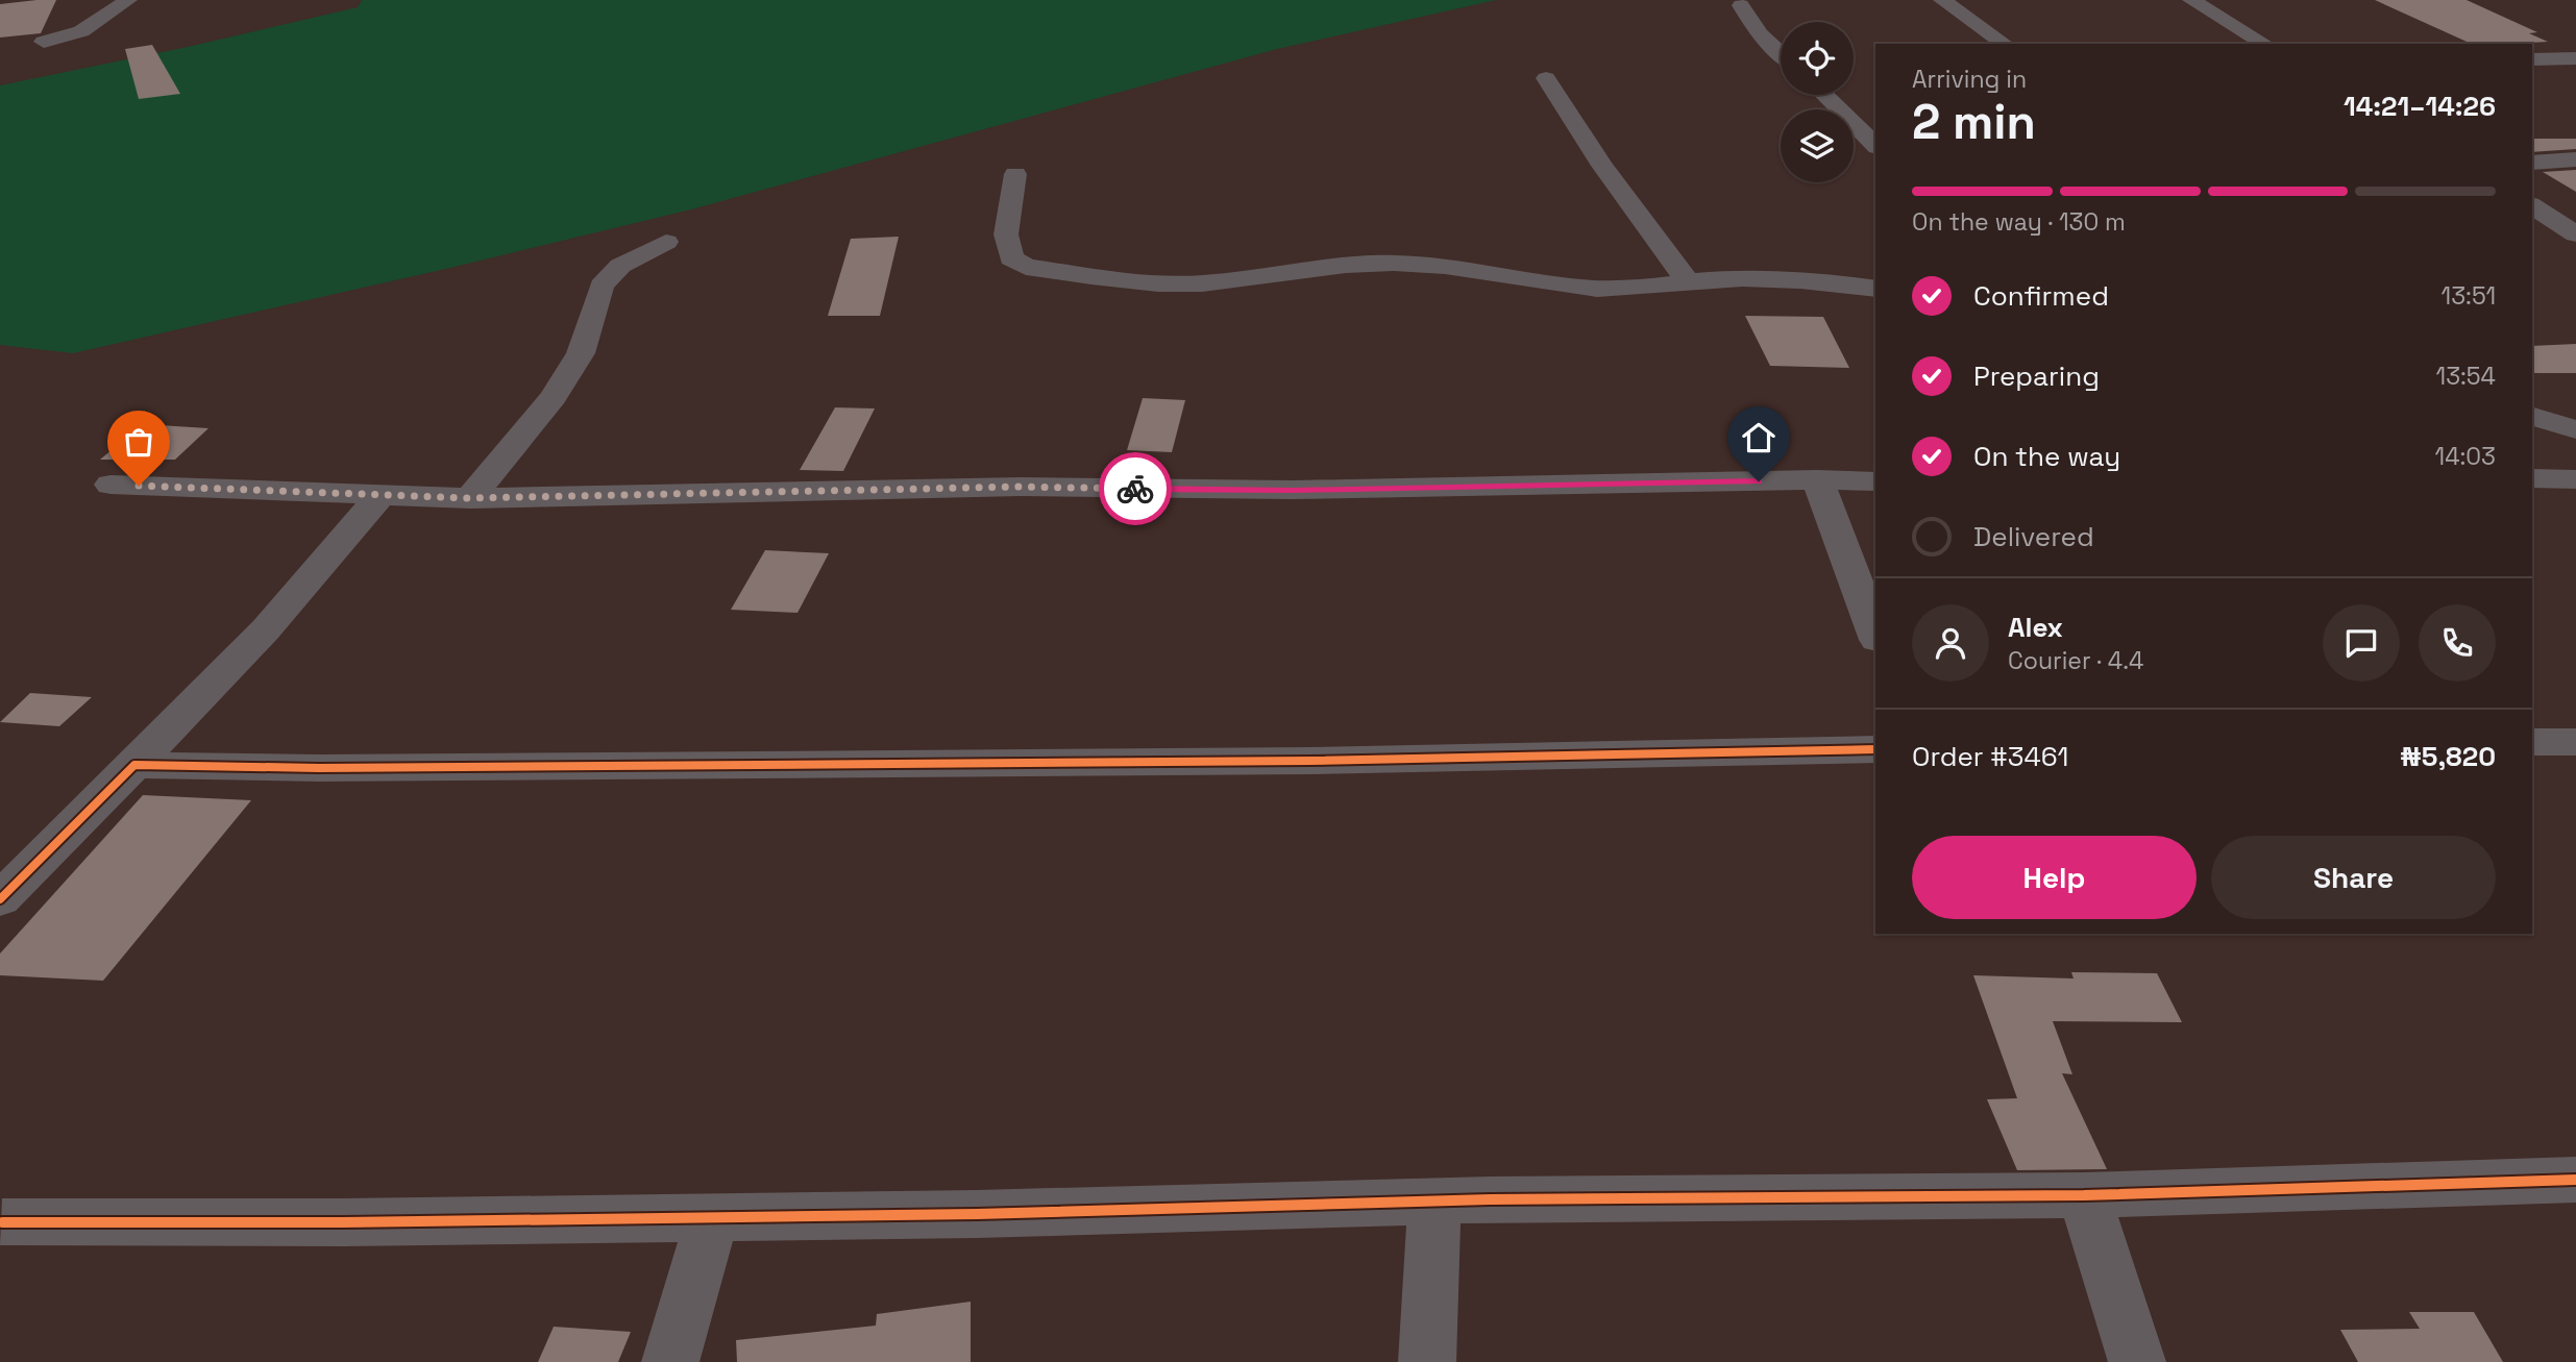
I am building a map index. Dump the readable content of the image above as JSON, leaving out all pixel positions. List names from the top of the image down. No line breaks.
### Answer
{"page":{"heading":["2 min","Arriving in","14:21–14:26"],"panel":["Alex","Courier · 4.4","Order #3461","₦5,820"],"bar":"On the way · 130 m","list":[["Confirmed","13:51"],["Preparing","13:54"],["On the way","14:03"],"Delivered"],"buttons":["Help","Share"]}}
